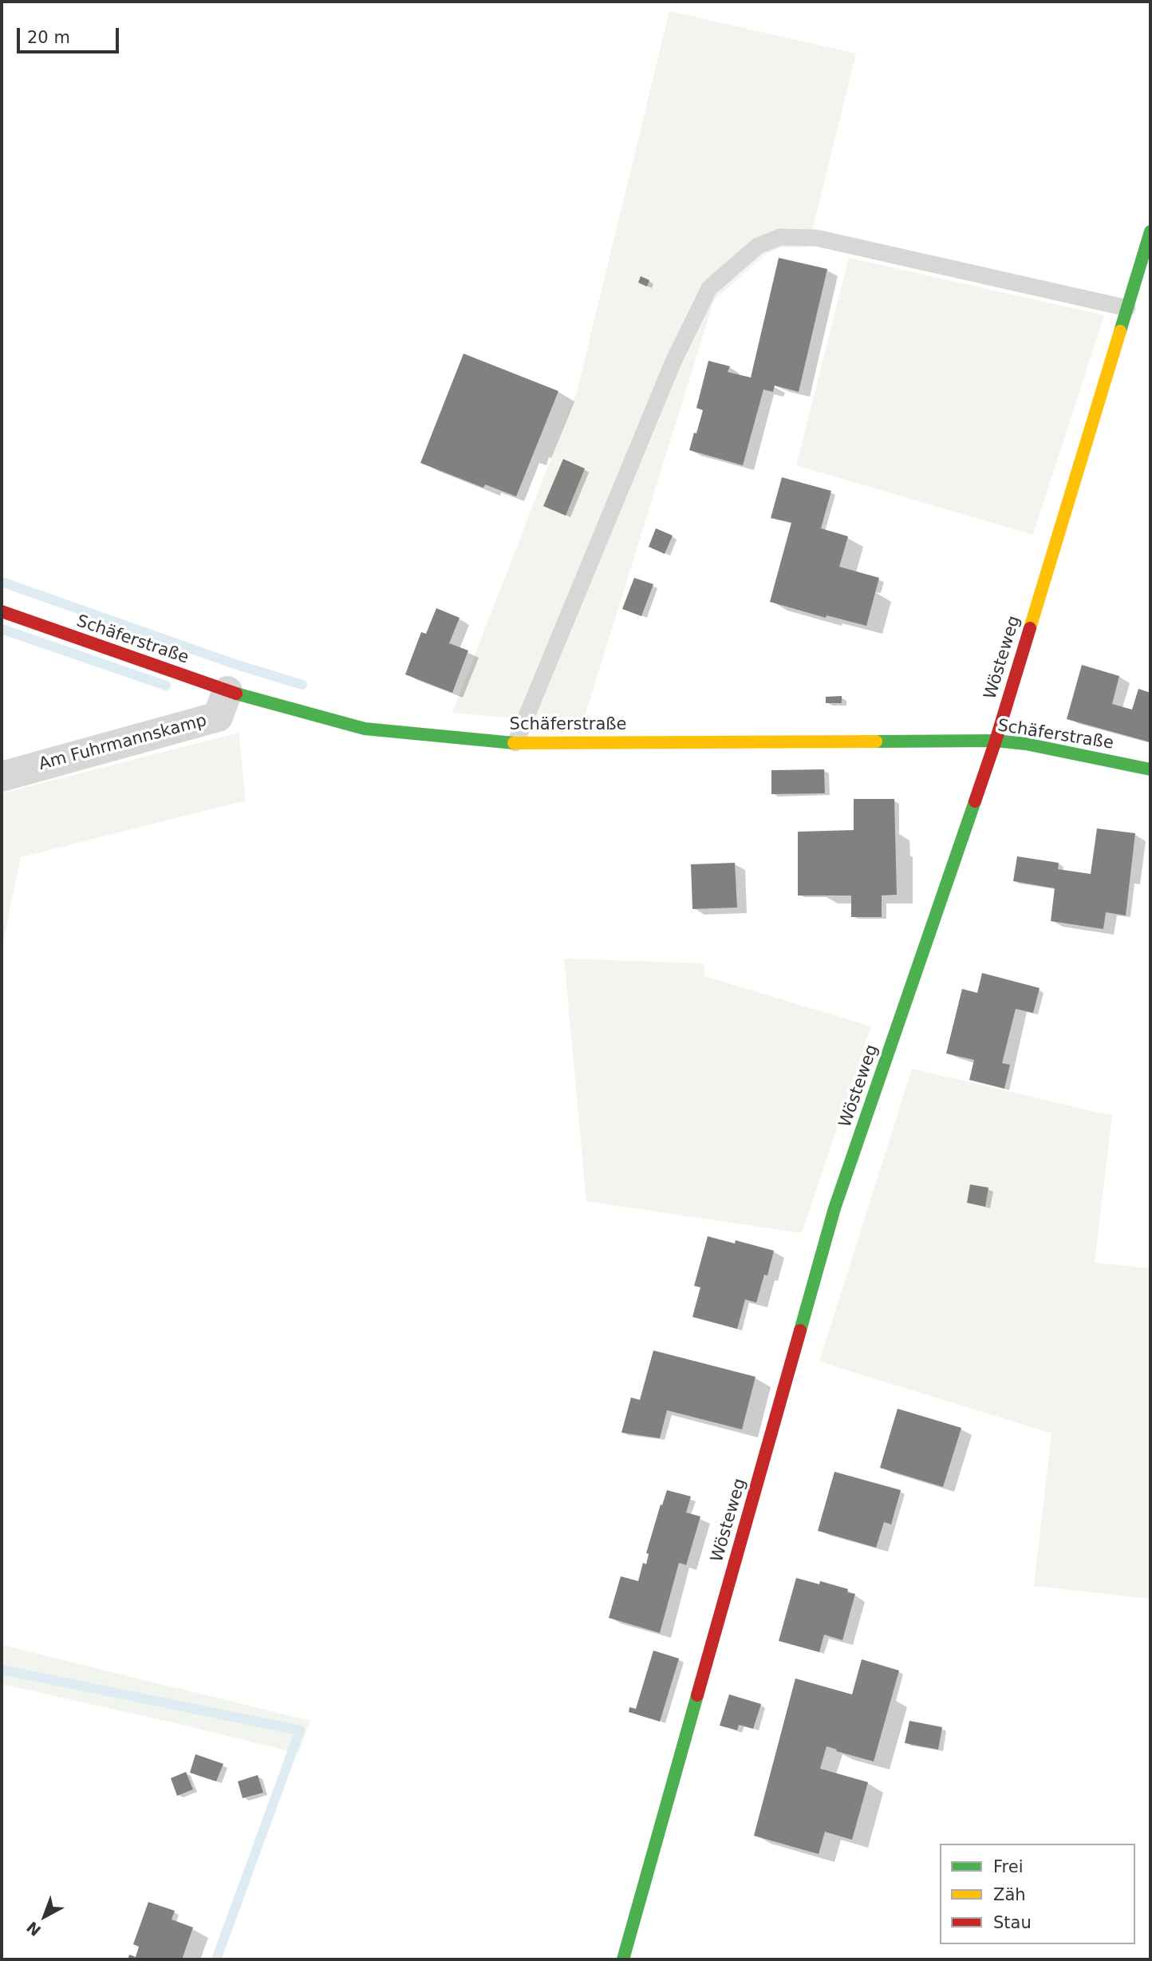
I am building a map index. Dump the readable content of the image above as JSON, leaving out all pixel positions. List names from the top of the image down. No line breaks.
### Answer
{"streets":{"street":["Schäferstraße","Wösteweg","Am Fuhrmannskamp"]},"crossings":[["Schäferstraße","Wösteweg"],["Schäferstraße","Am Fuhrmannskamp"]],"legend":["Frei","Zäh","Stau"],"scale_bar":"20 m","north":"bottom left"}
